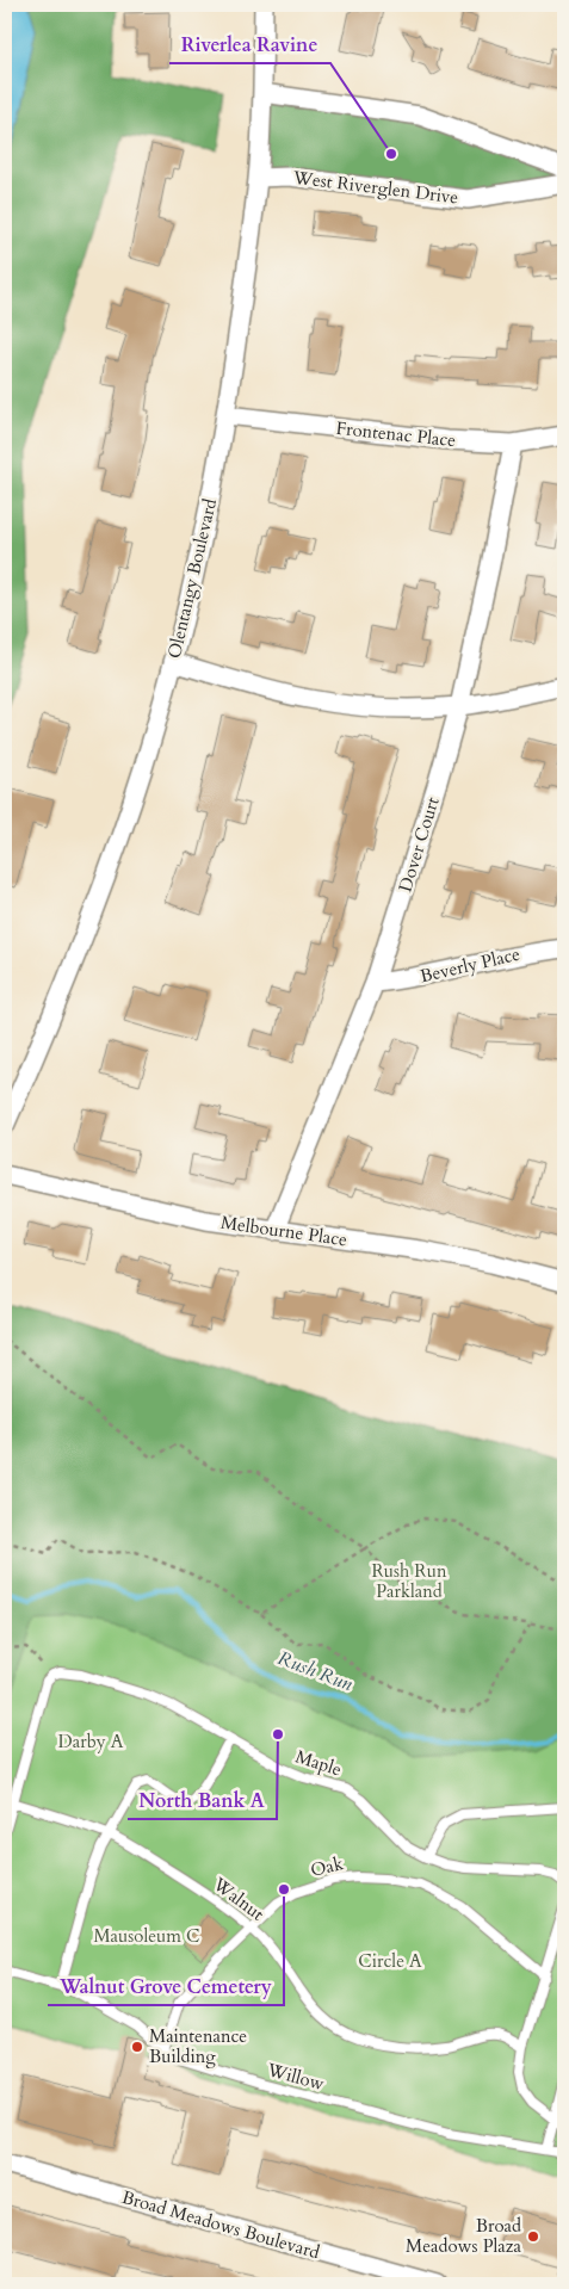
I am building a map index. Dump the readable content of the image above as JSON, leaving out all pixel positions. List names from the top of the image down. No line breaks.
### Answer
{"streets":{"street":["West Riverglen Drive","Frontenac Place","Olentangy Boulevard","Dover Court","Beverly Place","Melbourne Place","Broad Meadows Boulevard"],"lane":["Maple","Oak","Walnut","Willow"]},"crossings":[["West Riverglen Drive","Olentangy Boulevard"],["Frontenac Place","Olentangy Boulevard"],["Frontenac Place","Dover Court"],["Dover Court","Beverly Place"],["Dover Court","Melbourne Place"],["Oak","Walnut"],["Oak","Willow"]],"water":["Rush Run"],"parks":["Rush Run Parkland","Darby A","Mausoleum C","Circle A"],"places":["Riverlea Ravine","North Bank A","Walnut Grove Cemetery","Maintenance Building","Broad Meadows Plaza"]}
